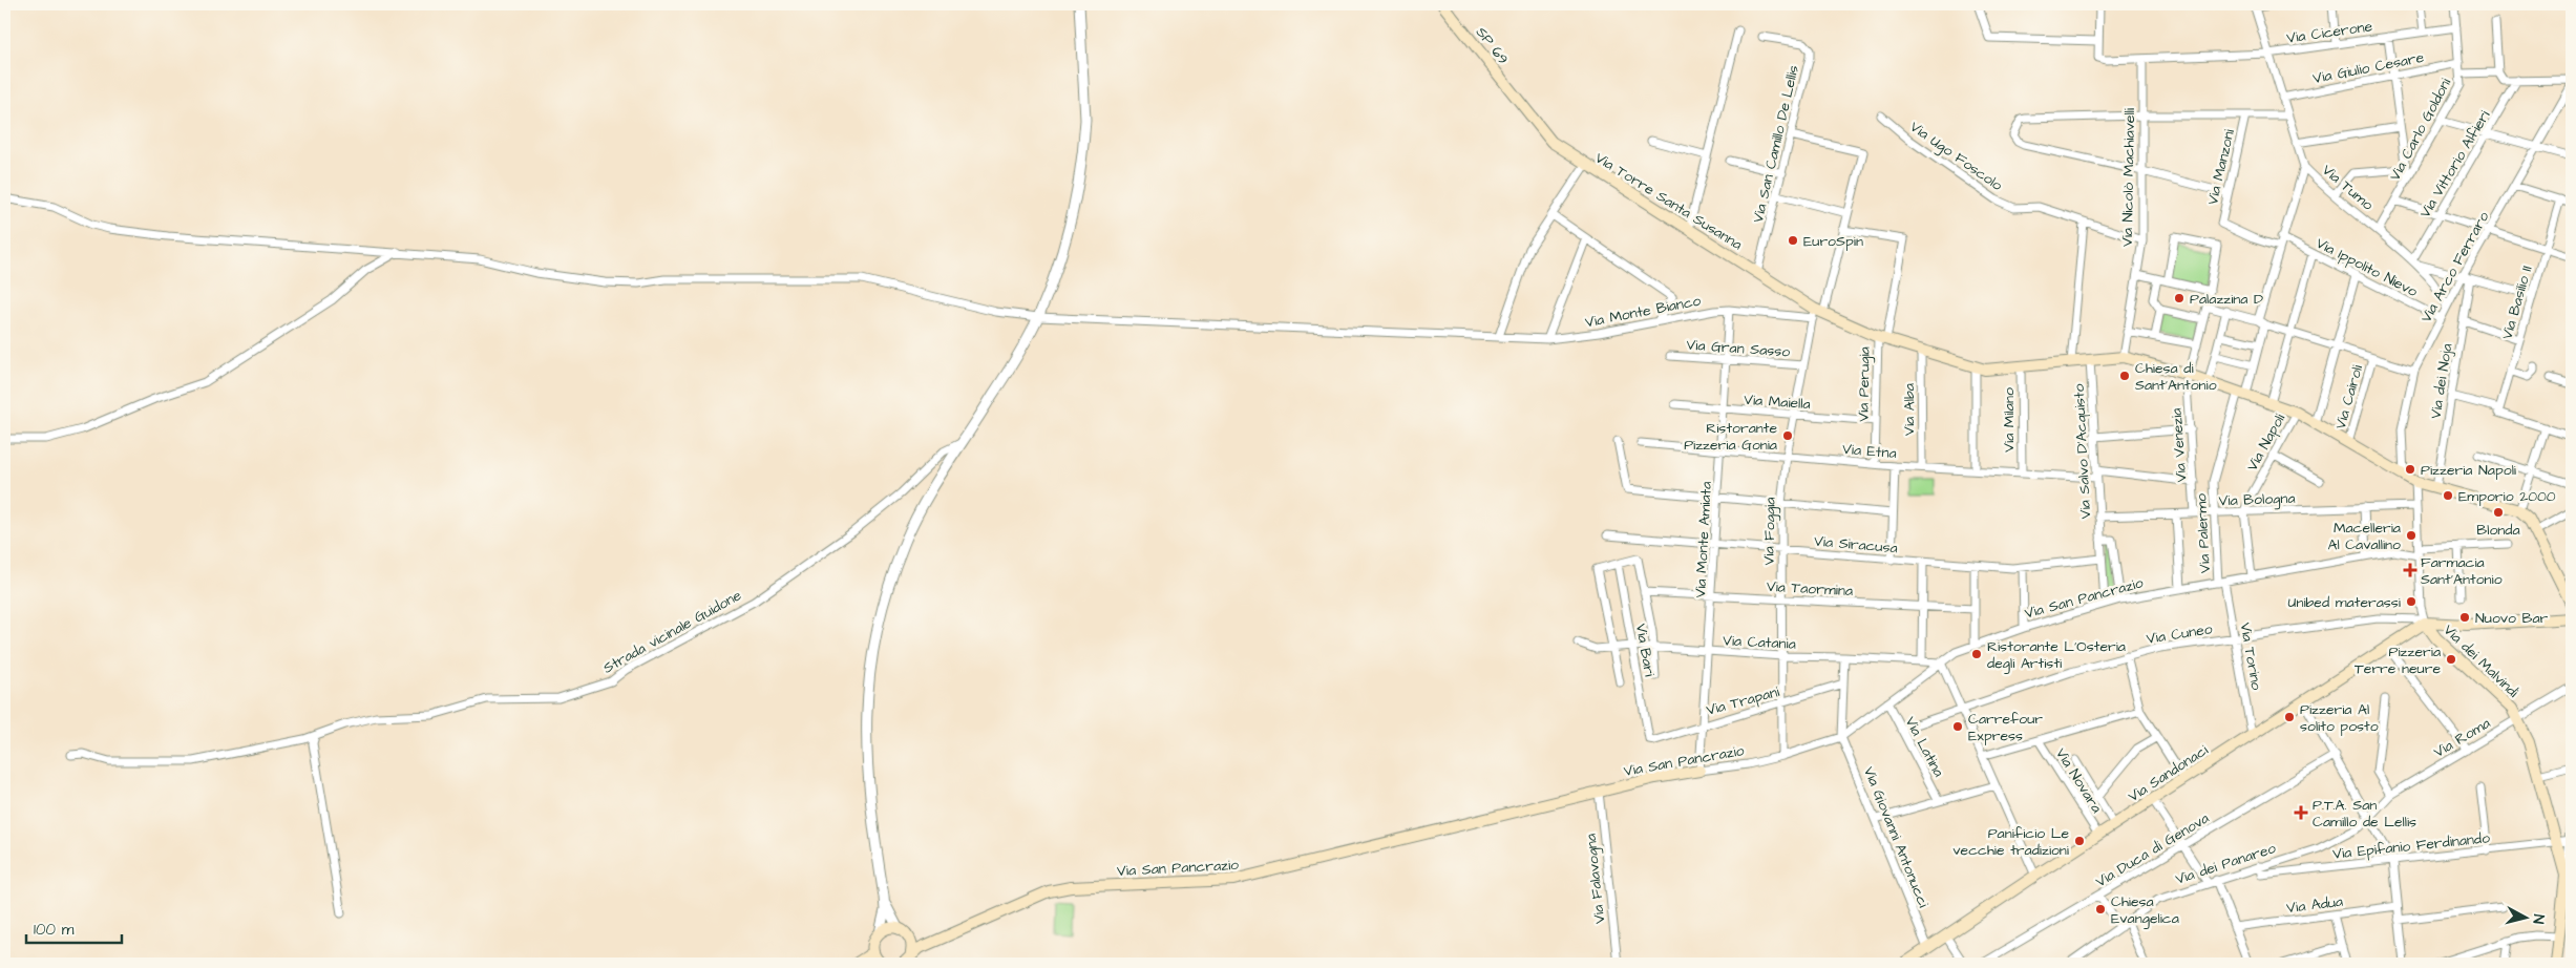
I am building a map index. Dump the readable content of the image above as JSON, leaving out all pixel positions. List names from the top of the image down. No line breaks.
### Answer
{"streets":{"main road":["SP 69","Via Torre Santa Susanna","Via San Pancrazio","Via dei Malvindi","Via Sandonaci"],"street":["Via Cicerone","Via Giulio Cesare","Via Carlo Goldoni","Via San Camillo De Lellis","Via Ugo Foscolo","Via Vittorio Alfieri","Via Manzoni","Via Nicolò Machiavelli","Via Tumo","Via Ippolito Nievo","Via Arco Ferraro","Via Basilio II","Via Monte Bianco","Via Gran Sasso","Via dei Noja","Via Perugia","Via Cairoli","Via Maiella","Via Alba","Via Milano","Via Napoli","Via Venezia","Via Etna","Via Salvo D'Acquisto","Via Bologna","Via Foggia","Via Palermo","Via Monte Amiata","Via Siracusa","Via Taormina","Strada vicinale Guidone","Via Cuneo","Via Catania","Via Bari","Via Torino","Via Trapani","Via Roma","Via Latina","Via Novara","Via Giovanni Antonucci","Via Epifanio Ferdinando","Via Duca di Genova","Via dei Panareo","Via Falavogna","Via Adua"]},"crossings":[["Via Cicerone","Via Carlo Goldoni"],["Via Cicerone","Via Nicolò Machiavelli"],["Via Cicerone","Via Tumo"],["SP 69","Via Torre Santa Susanna"],["Via Giulio Cesare","Via Carlo Goldoni"],["Via Giulio Cesare","Via Tumo"],["Via Carlo Goldoni","Via Tumo"],["Via San Camillo De Lellis","Via Torre Santa Susanna"],["Via San Camillo De Lellis","Via Foggia"],["Via Ugo Foscolo","Via Nicolò Machiavelli"],["Via Vittorio Alfieri","Via Tumo"],["Via Manzoni","Via Palermo"],["Via Nicolò Machiavelli","Via Torre Santa Susanna"],["Via Tumo","Via Arco Ferraro"],["Via Tumo","Via Palermo"],["Via Torre Santa Susanna","Via Arco Ferraro"],["Via Torre Santa Susanna","Via Monte Bianco"],["Via Torre Santa Susanna","Via dei Noja"],["Via Torre Santa Susanna","Via Perugia"],["Via Torre Santa Susanna","Via Cairoli"],["Via Torre Santa Susanna","Via Alba"],["Via Torre Santa Susanna","Via Milano"],["Via Torre Santa Susanna","Via Napoli"],["Via Torre Santa Susanna","Via Venezia"],["Via Torre Santa Susanna","Via Salvo D'Acquisto"],["Via Torre Santa Susanna","Via Foggia"],["Via Torre Santa Susanna","Via Palermo"],["Via Ippolito Nievo","Via Arco Ferraro"],["Via Ippolito Nievo","Via Palermo"],["Via Arco Ferraro","Via dei Noja"],["Via Monte Bianco","Via Foggia"],["Via Monte Bianco","Via Monte Amiata"],["Via Gran Sasso","Via Foggia"],["Via Gran Sasso","Via Monte Amiata"],["Via Perugia","Via Maiella"],["Via Perugia","Via Etna"],["Via Perugia","Via Foggia"],["Via Maiella","Via Foggia"],["Via Maiella","Via Monte Amiata"],["Via Alba","Via Etna"],["Via Milano","Via Etna"],["Via Napoli","Via Bologna"],["Via Venezia","Via Etna"],["Via Venezia","Via Bologna"],["Via Etna","Via Salvo D'Acquisto"],["Via Etna","Via Foggia"],["Via Etna","Via Monte Amiata"],["Via Salvo D'Acquisto","Via Bologna"],["Via Salvo D'Acquisto","Via Siracusa"],["Via Salvo D'Acquisto","Via San Pancrazio"],["Via Bologna","Via Palermo"],["Via Foggia","Via Siracusa"],["Via Foggia","Via Taormina"],["Via Foggia","Via San Pancrazio"],["Via Foggia","Via Catania"],["Via Foggia","Via Trapani"],["Via Palermo","Via San Pancrazio"],["Via Palermo","Via Torino"],["Via Monte Amiata","Via Siracusa"],["Via Monte Amiata","Via Taormina"],["Via Monte Amiata","Via San Pancrazio"],["Via Monte Amiata","Via Catania"],["Via Monte Amiata","Via Trapani"],["Via Taormina","Via Bari"],["Via San Pancrazio","Via Catania"],["Via San Pancrazio","Via Torino"],["Via San Pancrazio","Via Latina"],["Via San Pancrazio","Via Giovanni Antonucci"],["Via San Pancrazio","Via Falavogna"],["Via Cuneo","Via Torino"],["Via Cuneo","Via dei Malvindi"],["Via Cuneo","Via Latina"],["Via Cuneo","Via Sandonaci"],["Via Catania","Via Bari"],["Via Bari","Via Trapani"],["Via Torino","Via Sandonaci"],["Via dei Malvindi","Via Roma"],["Via dei Malvindi","Via Sandonaci"],["Via Roma","Via dei Panareo"],["Via Sandonaci","Via Novara"],["Via Sandonaci","Via Giovanni Antonucci"],["Via Epifanio Ferdinando","Via dei Panareo"]],"places":{"other":["EuroSpin","Palazzina D","Chiesa di Sant'Antonio","Ristorante Pizzeria Gonia","Pizzeria Napoli","Emporio 2000","Blonda","Macelleria Al Cavallino","Unibed materassi","Nuovo Bar","Ristorante L'Osteria degli Artisti","Pizzeria Terre neure","Pizzeria Al solito posto","Carrefour Express","Panificio Le vecchie tradizioni","Chiesa Evangelica"],"health":["Farmacia Sant'Antonio","P.T.A. San Camillo de Lellis"]},"scale_bar":"100 m","north":"right"}
